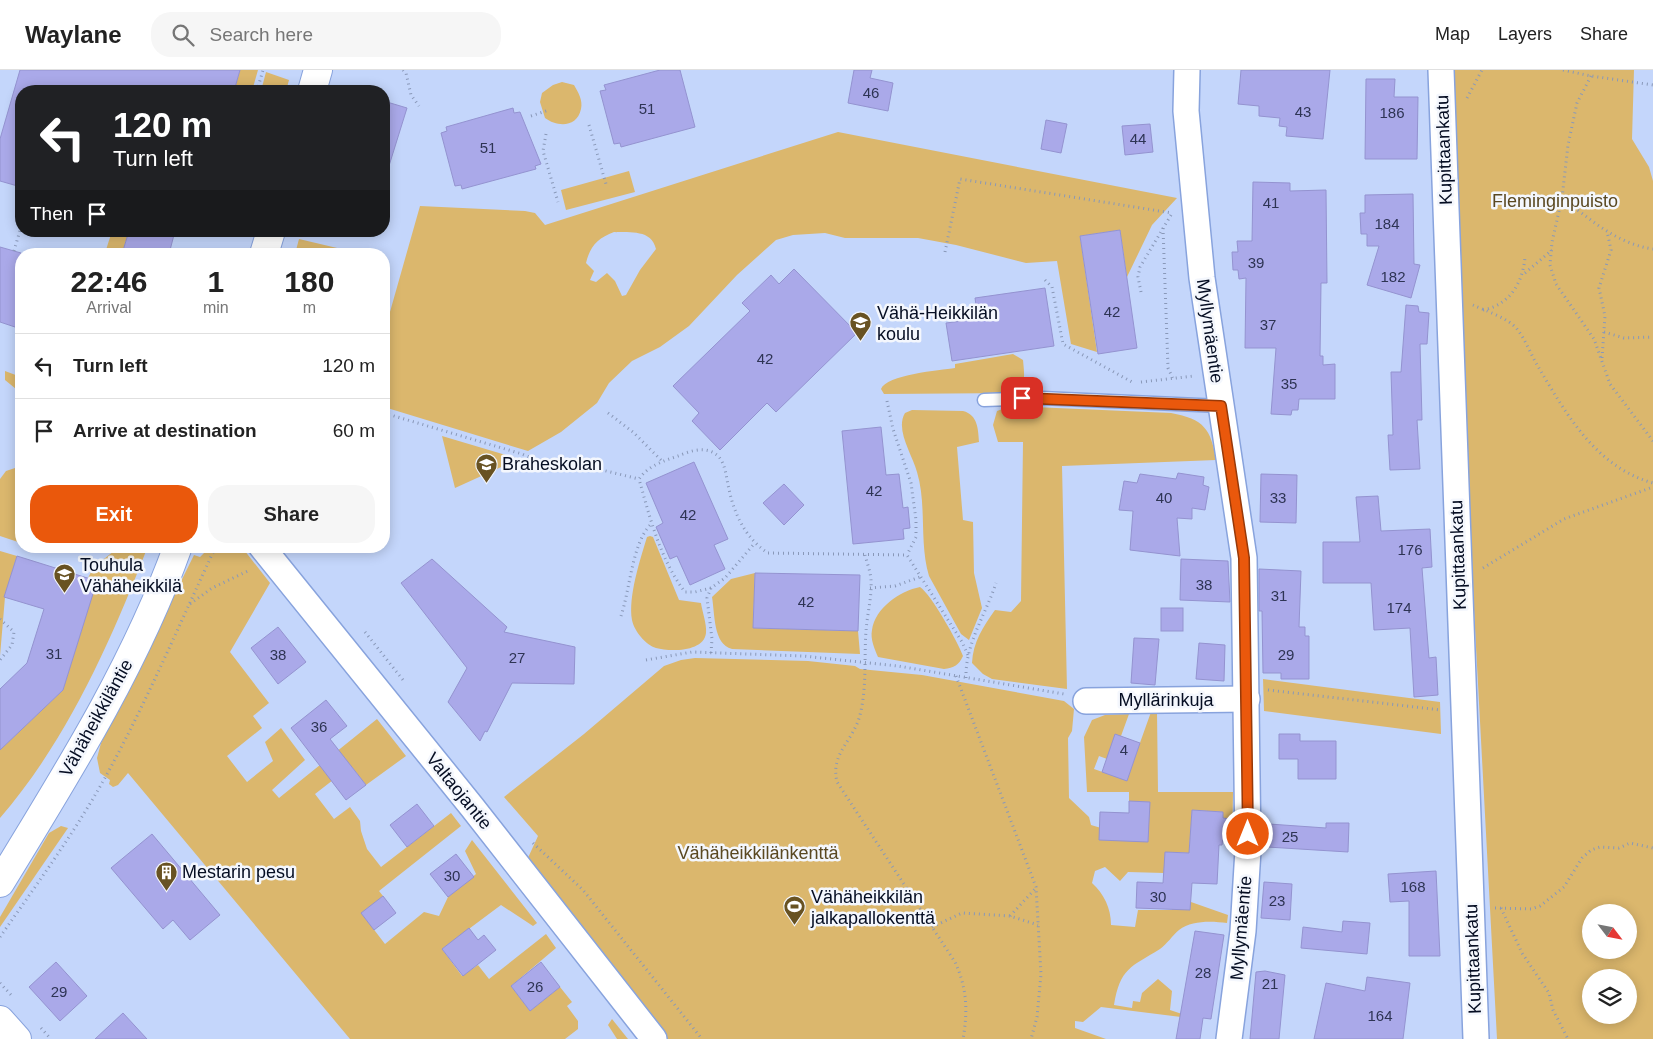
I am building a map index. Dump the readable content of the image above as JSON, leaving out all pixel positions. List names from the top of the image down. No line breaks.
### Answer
{"streets":{"street":["Kupittaankatu","Myllymäentie","Myllärinkuja","Vähäheikkiläntie","Valtaojantie"]},"crossings":[["Myllymäentie","Myllärinkuja"]],"parks":["Fleminginpuisto","Vähäheikkilänkenttä"],"places":{"school or university":["Vähä-Heikkilän koulu","Braheskolan","Touhula Vähäheikkilä"],"building":["Mestarin pesu"],"sports":["Vähäheikkilän jalkapallokenttä"]},"house_numbers":["46","51","43","186","44","51","41","184","39","182","42","37","42","35","42","40","33","42","176","38","31","42","174","31","38","29","27","36","4","25","30","168","30","23","28","21","26","29","164"],"north":"bottom right","page":{"header":"Waylane","search":"Search here","nav":["Map","Layers","Share"],"turn":["120 m","Turn left"],"then":"Then","eta":["22:46","Arrival","1","min","180","m"],"list":[{"name":"Turn left","value":"120 m"},{"name":"Arrive at destination","value":"60 m"}],"buttons":["Exit","Share"]}}
